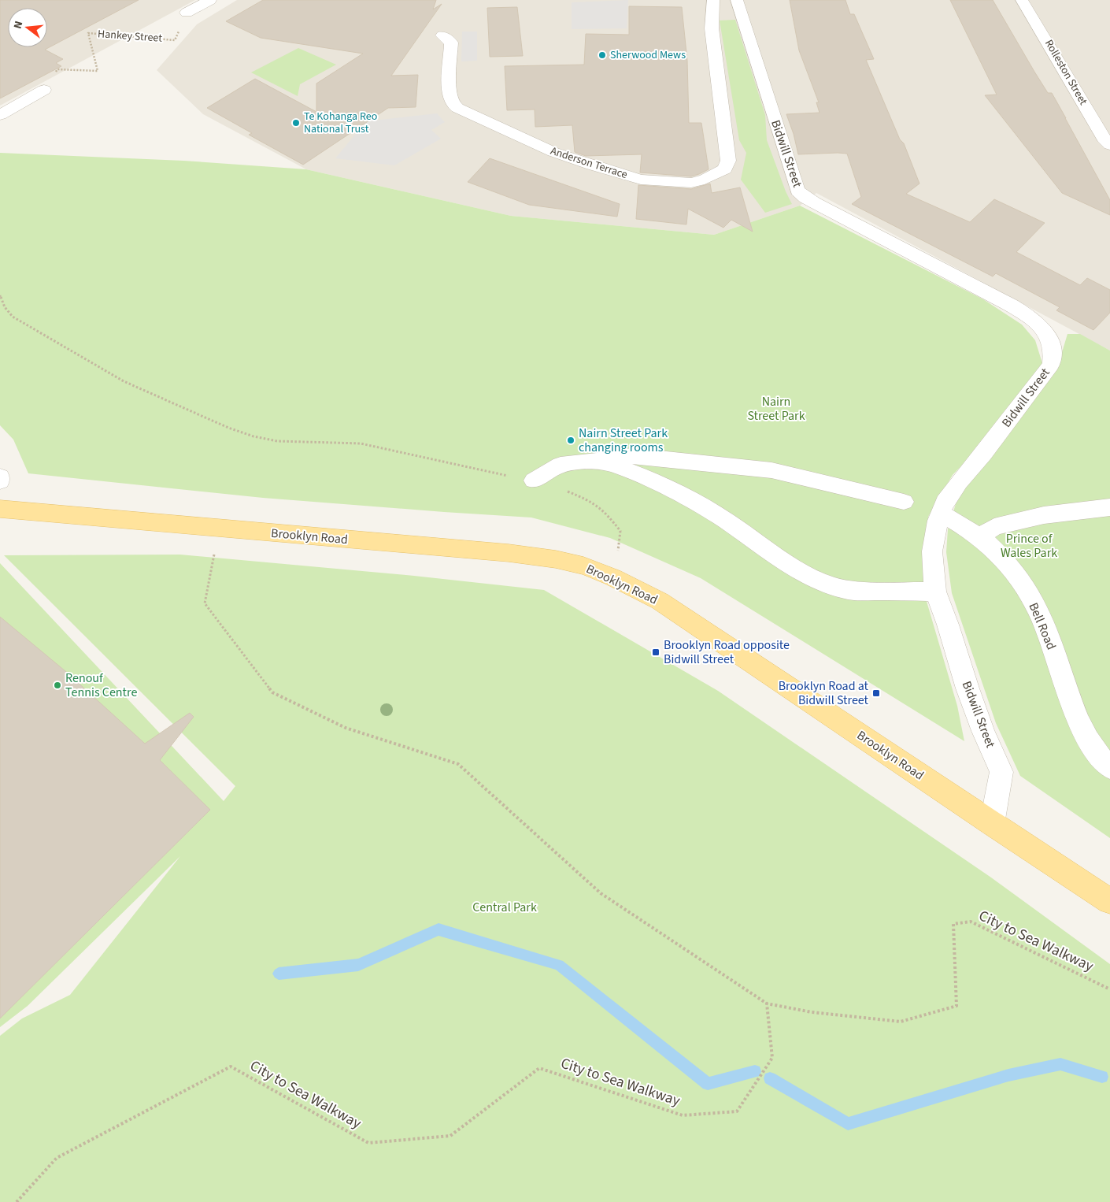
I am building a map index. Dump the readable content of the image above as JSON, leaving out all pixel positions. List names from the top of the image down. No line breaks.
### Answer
{"streets":{"main road":["Brooklyn Road"],"street":["Rolleston Street","Bidwill Street","Anderson Terrace","Bell Road"],"path":["Hankey Street","City to Sea Walkway"]},"crossings":[["Bidwill Street","Brooklyn Road"],["Bidwill Street","Bell Road"]],"parks":["Nairn Street Park","Prince of Wales Park","Central Park"],"places":{"other":["Sherwood Mews","Te Kohanga Reo National Trust","Nairn Street Park changing rooms","Renouf Tennis Centre"],"transit":["Brooklyn Road opposite Bidwill Street","Brooklyn Road at Bidwill Street"]},"north":"left"}
